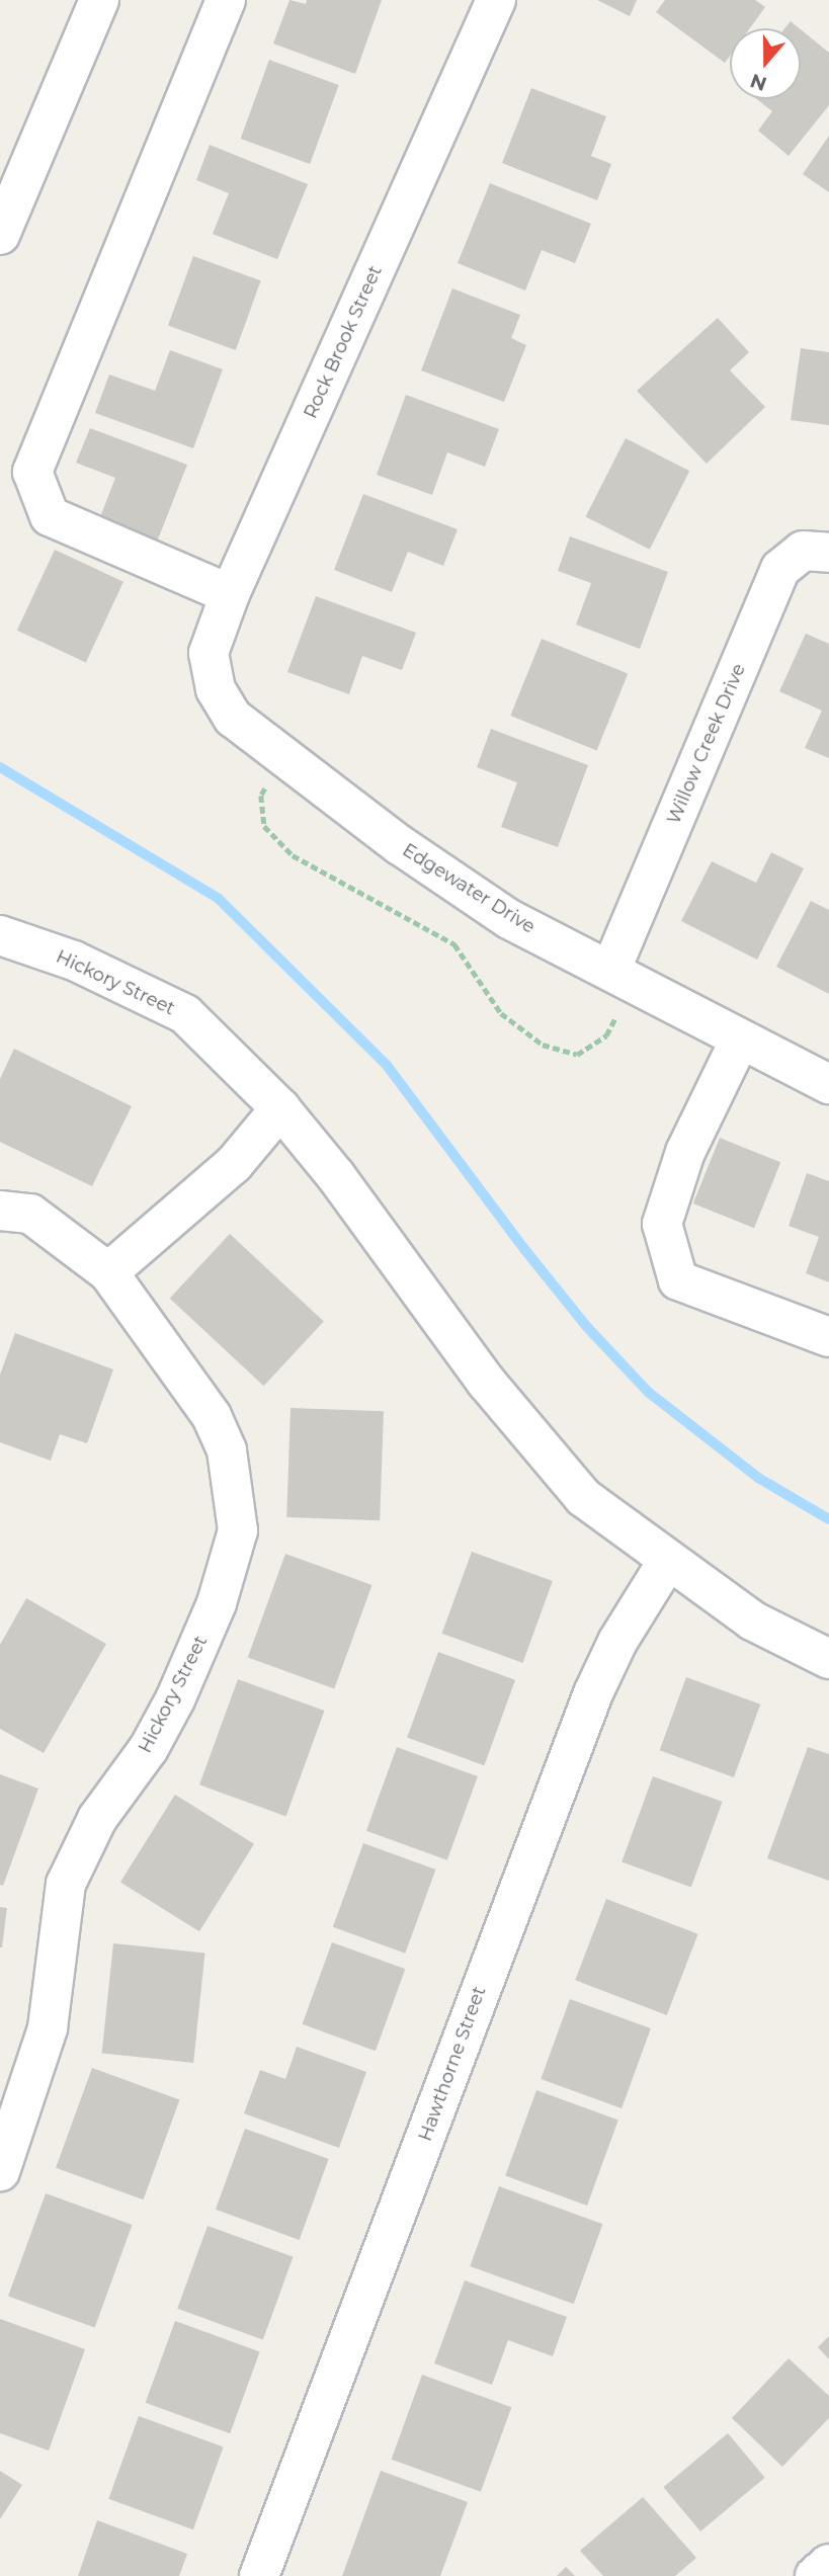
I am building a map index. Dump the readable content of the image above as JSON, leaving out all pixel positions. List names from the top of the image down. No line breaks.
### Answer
{"streets":{"street":["Rock Brook Street","Willow Creek Drive","Edgewater Drive","Hickory Street","Hawthorne Street"]},"crossings":[["Rock Brook Street","Edgewater Drive"],["Willow Creek Drive","Edgewater Drive"],["Hickory Street","Hawthorne Street"]],"north":"bottom"}
